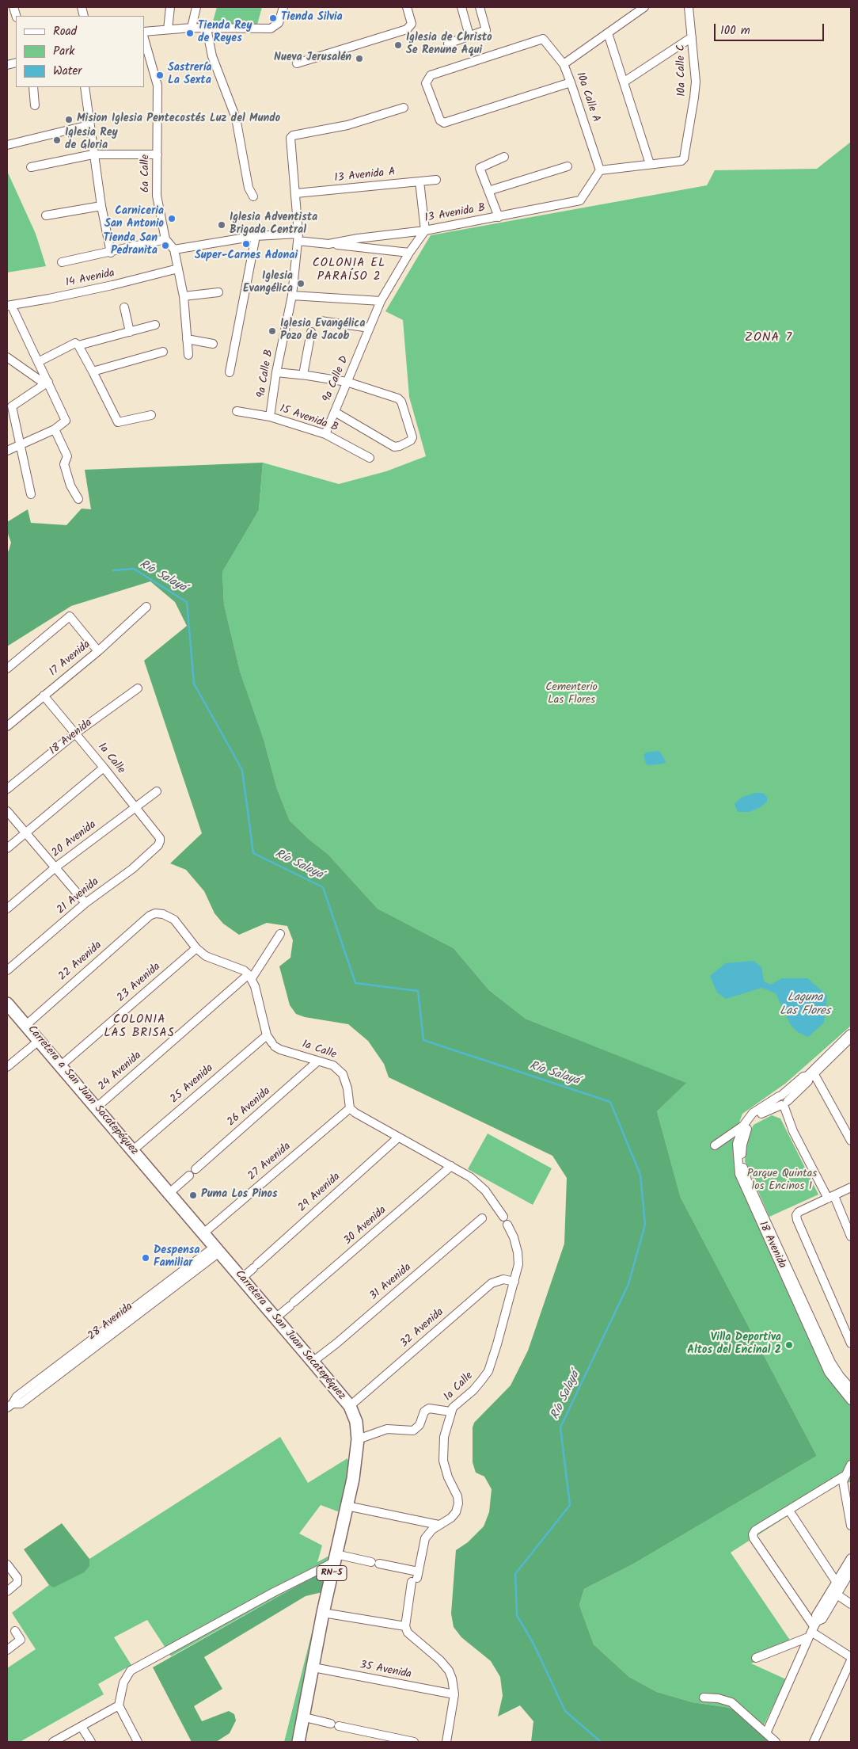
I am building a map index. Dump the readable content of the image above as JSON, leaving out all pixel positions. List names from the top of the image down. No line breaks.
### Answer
{"streets":{"main road":["Carretera a San Juan Sacatepéquez","RN-5"],"street":["10a Calle C","10a Calle A","6a Calle","13 Avenida A","13 Avenida B","14 Avenida","9a Calle B","9a Calle D","15 Avenida B","17 Avenida","18 Avenida","1a Calle","20 Avenida","21 Avenida","22 Avenida","23 Avenida","24 Avenida","25 Avenida","26 Avenida","27 Avenida","29 Avenida","30 Avenida","31 Avenida","28 Avenida","32 Avenida","35 Avenida"]},"crossings":[["10a Calle A","13 Avenida B"],["6a Calle","13 Avenida B"],["6a Calle","14 Avenida"],["13 Avenida A","9a Calle B"],["13 Avenida B","9a Calle B"],["13 Avenida B","9a Calle D"],["9a Calle B","15 Avenida B"],["9a Calle D","15 Avenida B"],["17 Avenida","1a Calle"],["18 Avenida","1a Calle"],["1a Calle","20 Avenida"],["1a Calle","21 Avenida"],["1a Calle","24 Avenida"],["1a Calle","25 Avenida"],["1a Calle","26 Avenida"],["1a Calle","27 Avenida"],["1a Calle","32 Avenida"],["22 Avenida","23 Avenida"],["22 Avenida","Carretera a San Juan Sacatepéquez"],["23 Avenida","Carretera a San Juan Sacatepéquez"],["24 Avenida","Carretera a San Juan Sacatepéquez"],["25 Avenida","Carretera a San Juan Sacatepéquez"],["Carretera a San Juan Sacatepéquez","27 Avenida"],["Carretera a San Juan Sacatepéquez","29 Avenida"],["Carretera a San Juan Sacatepéquez","30 Avenida"],["Carretera a San Juan Sacatepéquez","31 Avenida"],["Carretera a San Juan Sacatepéquez","28 Avenida"],["Carretera a San Juan Sacatepéquez","32 Avenida"],["Carretera a San Juan Sacatepéquez","35 Avenida"]],"districts":["COLONIA EL PARAÍSO 2","ZONA 7","COLONIA LAS BRISAS"],"water":["Río Salayá","Laguna Las Flores"],"parks":["Cementerio Las Flores","Parque Quintas los Encinos 1"],"places":["Tienda Silvia","Tienda Rey de Reyes","Iglesia de Christo Se Renune Aqui","Nueva Jerusalén","Sastrería La Sexta","Mision Iglesia Pentecostés Luz del Mundo","Iglesia Rey de Gloria","Carniceria San Antonio","Iglesia Adventista Brigada Central","Super-Carnes Adonai","Tienda San Pedranita","Iglesia Evangélica","Iglesia Evangélica Pozo de Jacob","Puma Los Pinos","Despensa Familiar","Villa Deportiva Altos del Encinal 2"],"legend":["Road","Park","Water"],"scale_bar":"100 m"}
